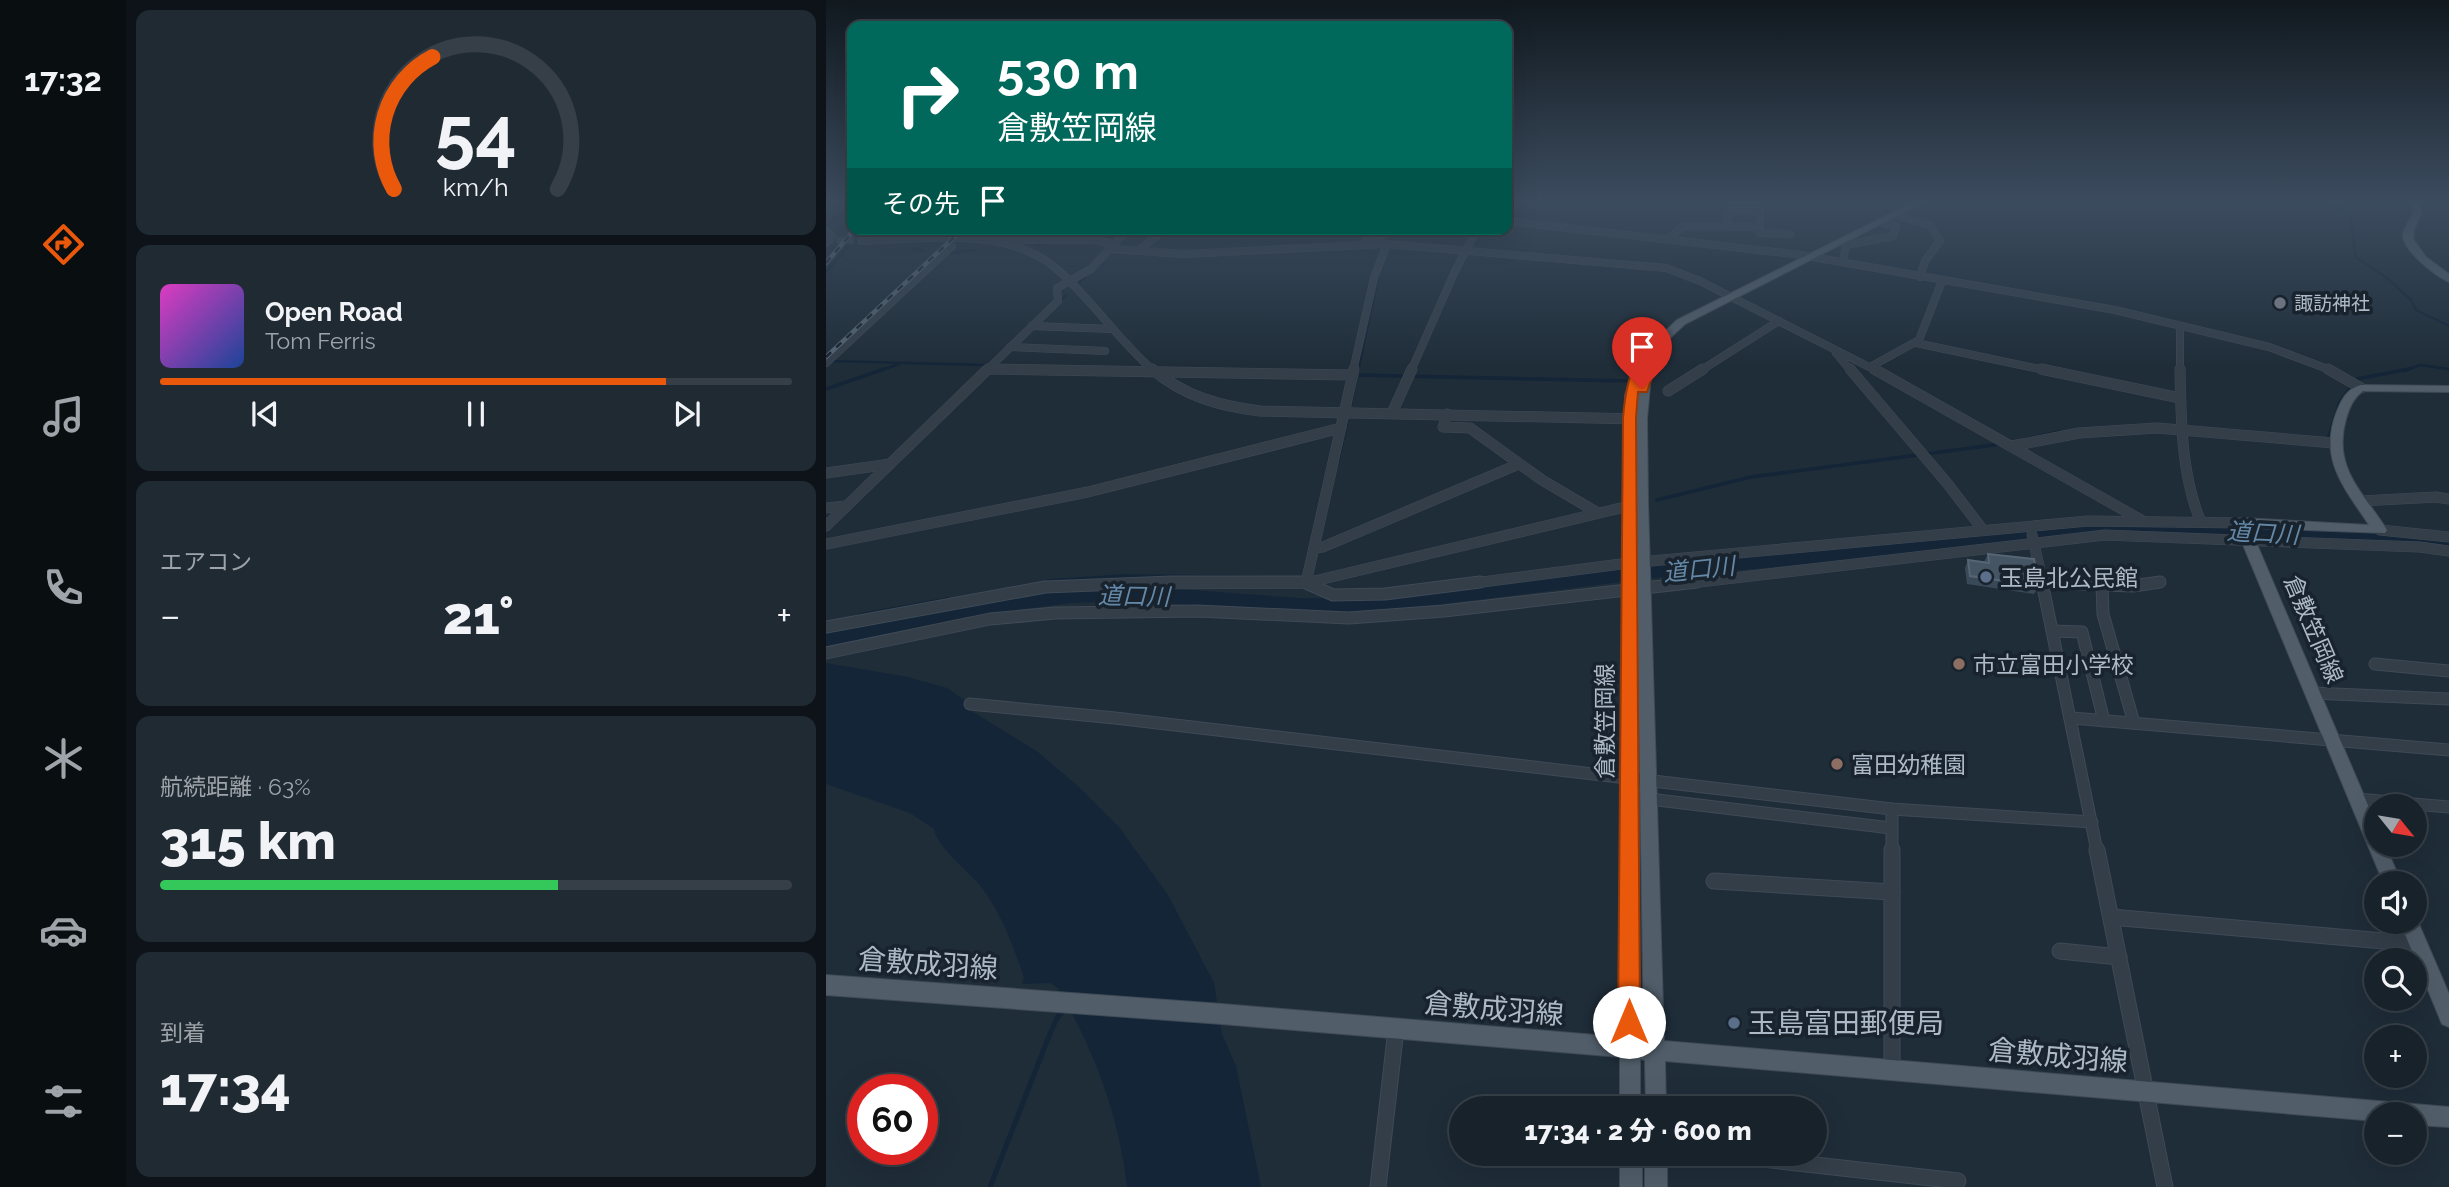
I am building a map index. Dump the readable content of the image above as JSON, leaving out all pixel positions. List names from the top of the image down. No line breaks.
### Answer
{"streets":{"main road":["倉敷笠岡線","倉敷成羽線"]},"crossings":[["倉敷笠岡線","倉敷成羽線"]],"water":["道口川"],"places":["諏訪神社","玉島北公民館","市立富田小学校","富田幼稚園","玉島富田郵便局"],"north":"bottom right","page":{"tabs":"17:32","turn":["530 m","倉敷笠岡線"],"then":"その先","song":["Open Road","Tom Ferris"],"tile":["エアコン",["航続距離 · 63%","315 km"],["到着","17:34"]],"heat":["−","21°","+"],"map_buttons":["+","−"],"limit":"60","trip":"17:34 · 2 分 · 600 m","gauge":["54","km/h"]}}
